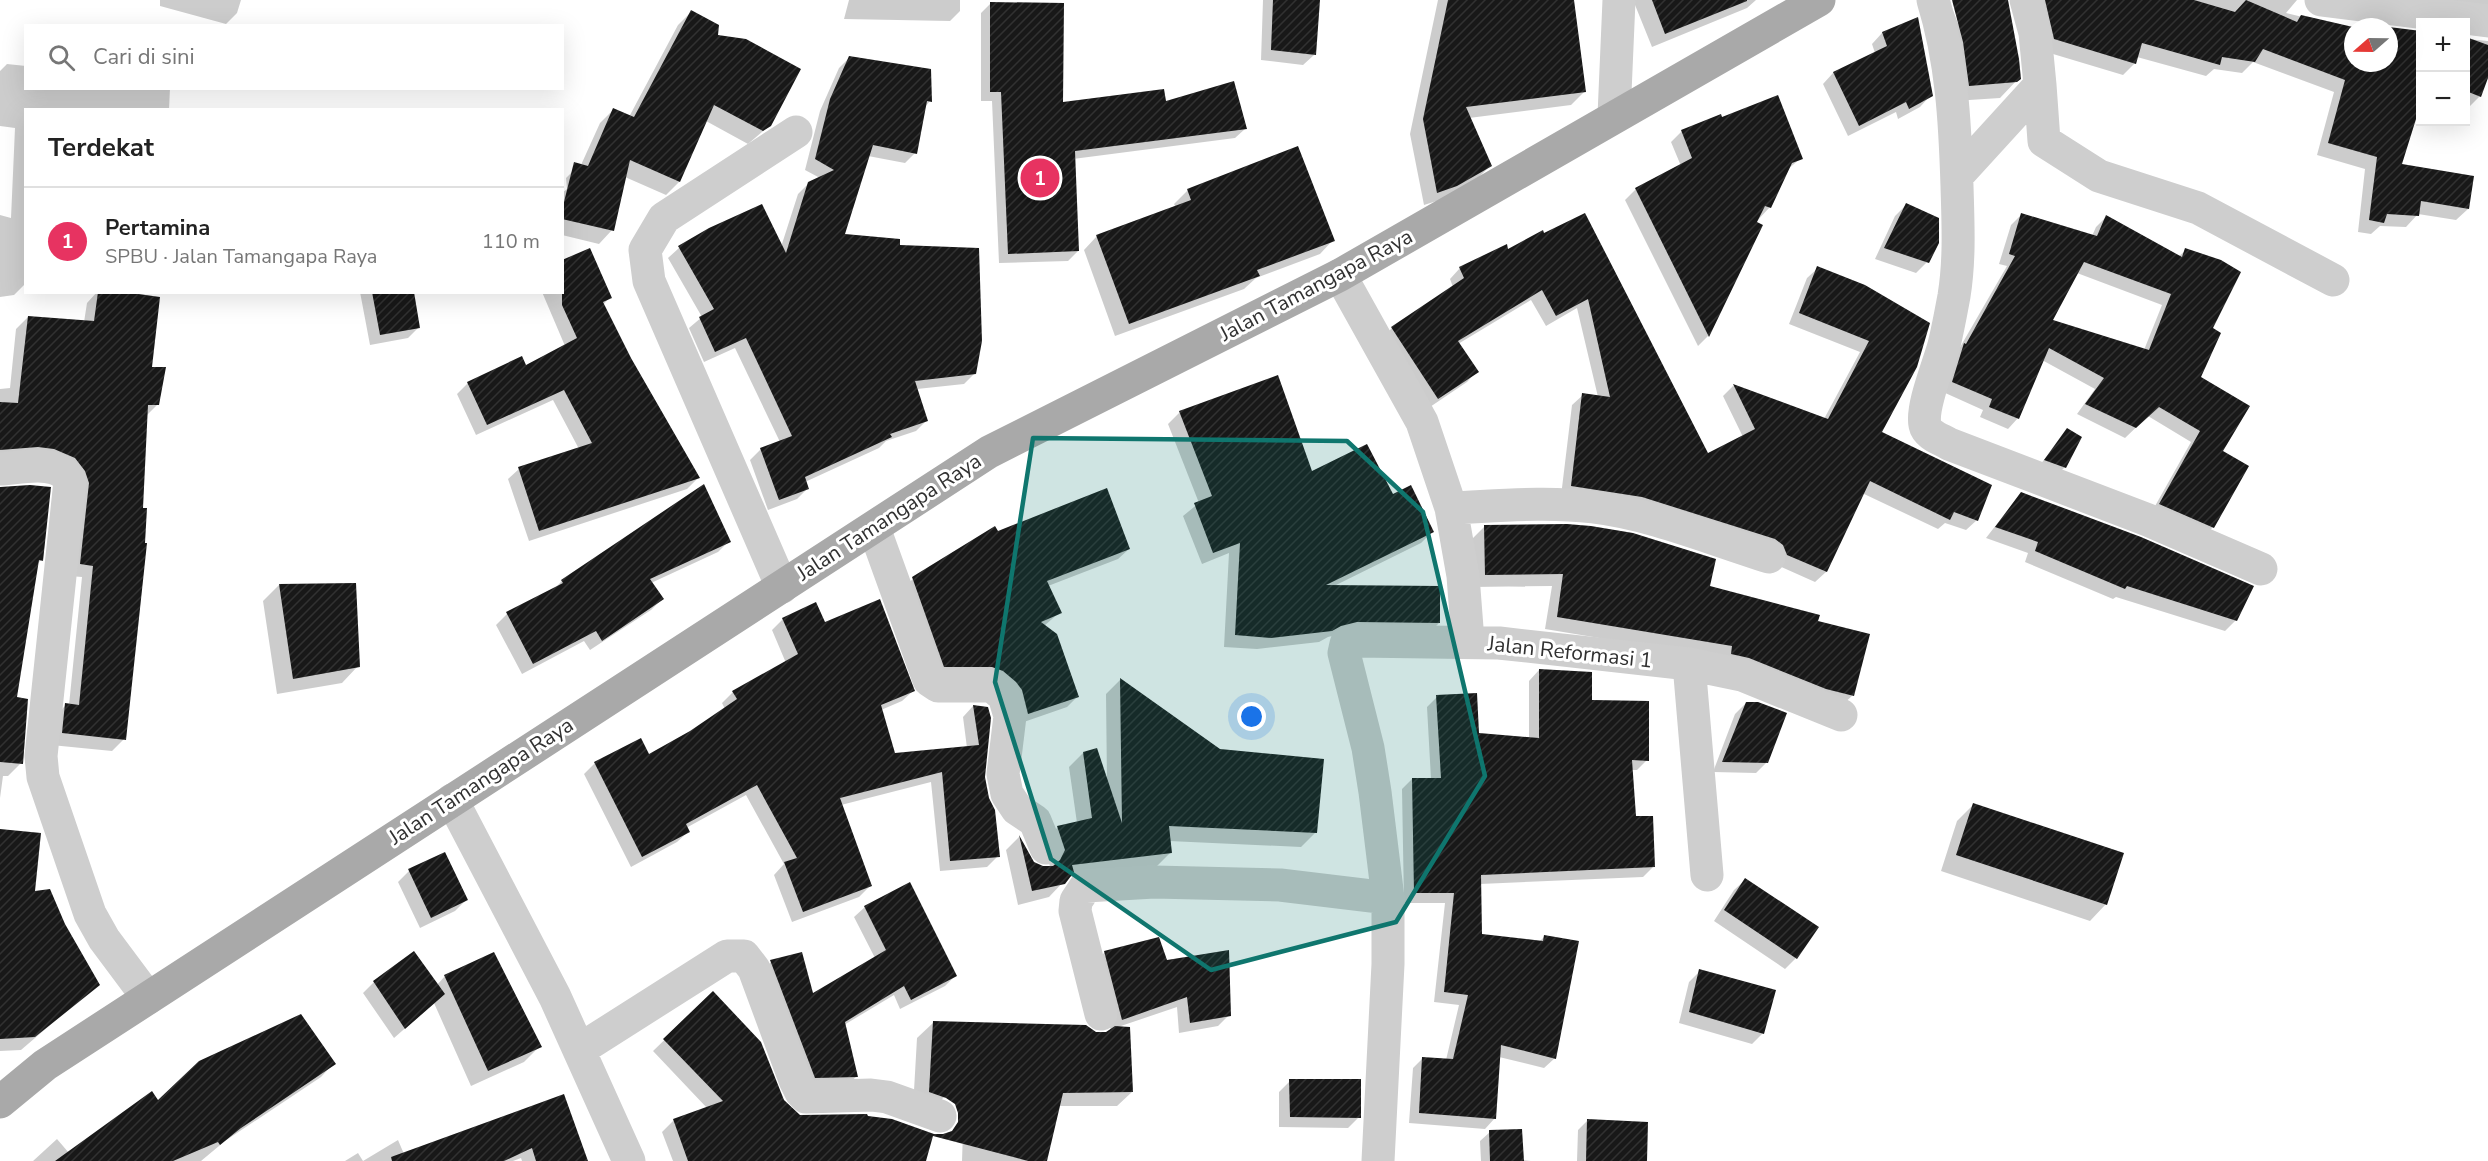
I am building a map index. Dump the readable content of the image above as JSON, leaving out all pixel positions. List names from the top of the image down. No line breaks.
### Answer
{"streets":{"main road":["Jalan Tamangapa Raya"],"street":["Jalan Reformasi 1"]},"crossings":[["Jalan Tamangapa Raya","Jalan Reformasi 1"]],"north":"left","page":{"map_buttons":["+","−"],"search":"Cari di sini","heading":"Terdekat","pins":"1","list":[{"mark":"1","name":"Pertamina","note":"SPBU · Jalan Tamangapa Raya","value":"110 m"}]}}
